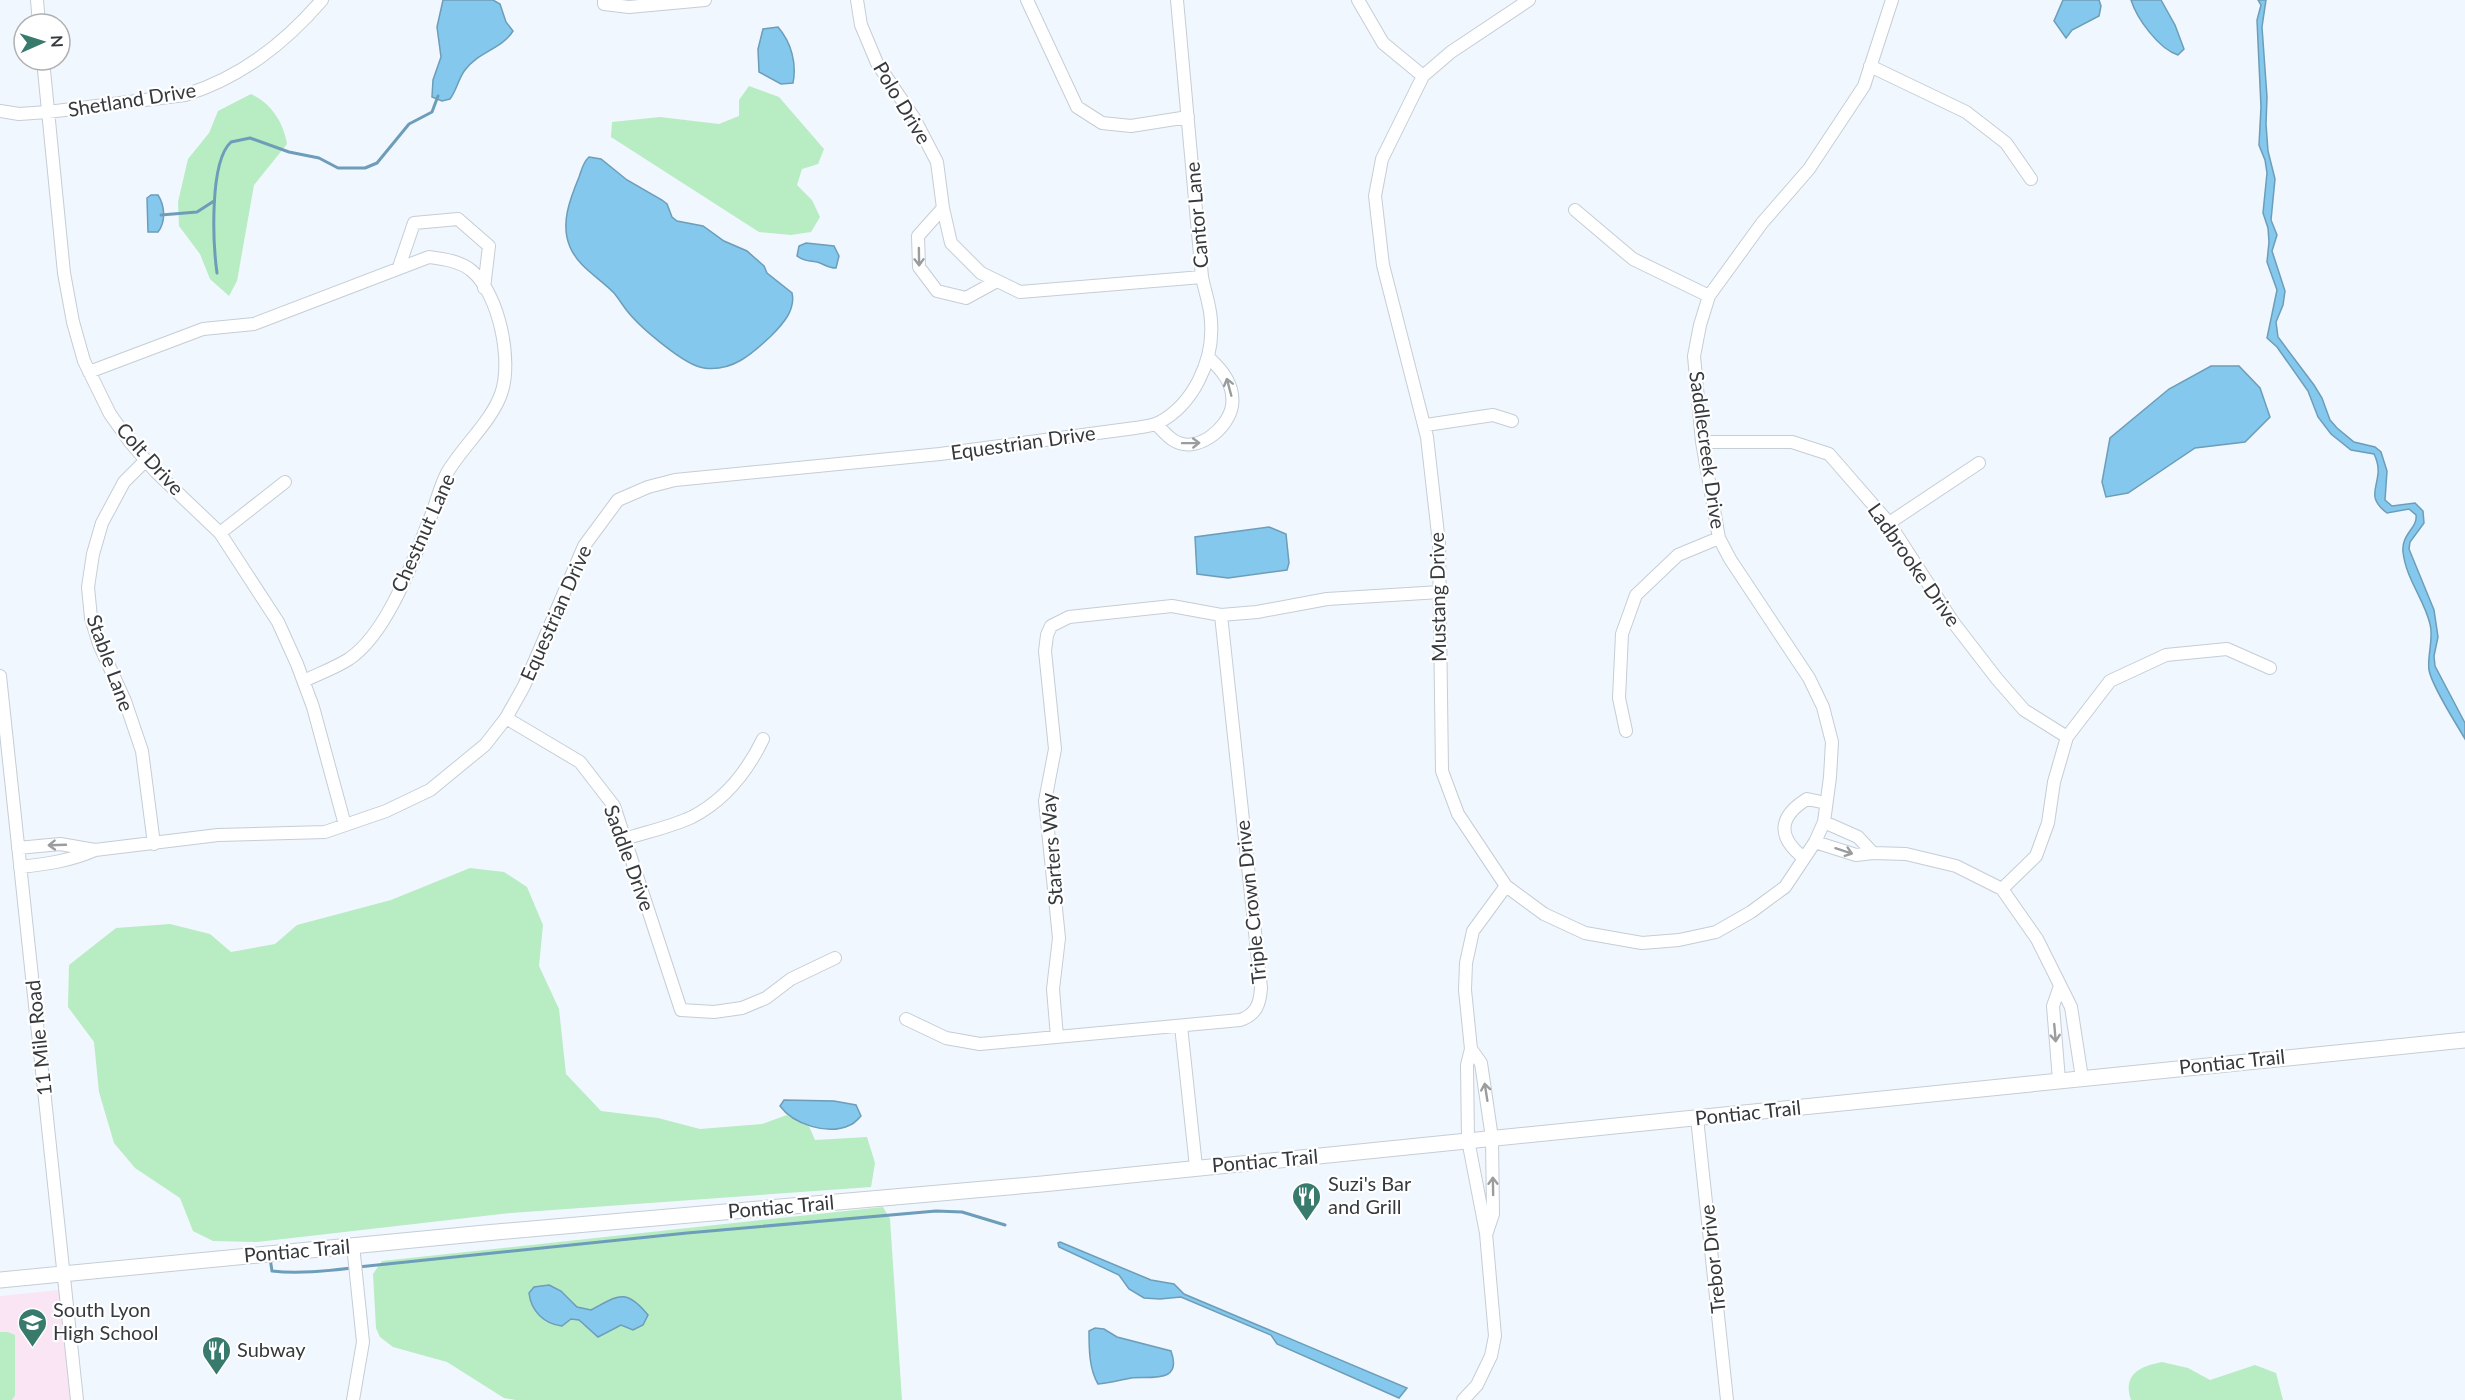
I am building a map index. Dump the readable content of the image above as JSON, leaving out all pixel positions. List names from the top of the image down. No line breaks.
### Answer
{"streets":{"main road":["Pontiac Trail"],"street":["Shetland Drive","Polo Drive","Cantor Lane","Equestrian Drive","Saddlecreek Drive","Colt Drive","Chestnut Lane","Ladbrooke Drive","Mustang Drive","Stable Lane","Starters Way","Saddle Drive","Triple Crown Drive","11 Mile Road","Trebor Drive"]},"crossings":[["Shetland Drive","Colt Drive"],["Polo Drive","Cantor Lane"],["Equestrian Drive","Colt Drive"],["Equestrian Drive","Stable Lane"],["Equestrian Drive","Saddle Drive"],["Equestrian Drive","11 Mile Road"],["Saddlecreek Drive","Ladbrooke Drive"],["Saddlecreek Drive","Mustang Drive"],["Colt Drive","Chestnut Lane"],["Colt Drive","Stable Lane"],["Mustang Drive","Starters Way"],["Starters Way","Triple Crown Drive"],["11 Mile Road","Pontiac Trail"],["Pontiac Trail","Trebor Drive"]],"places":{"restaurant":["Suzi's Bar and Grill","Subway"],"school or university":["South Lyon High School"]},"north":"right"}
